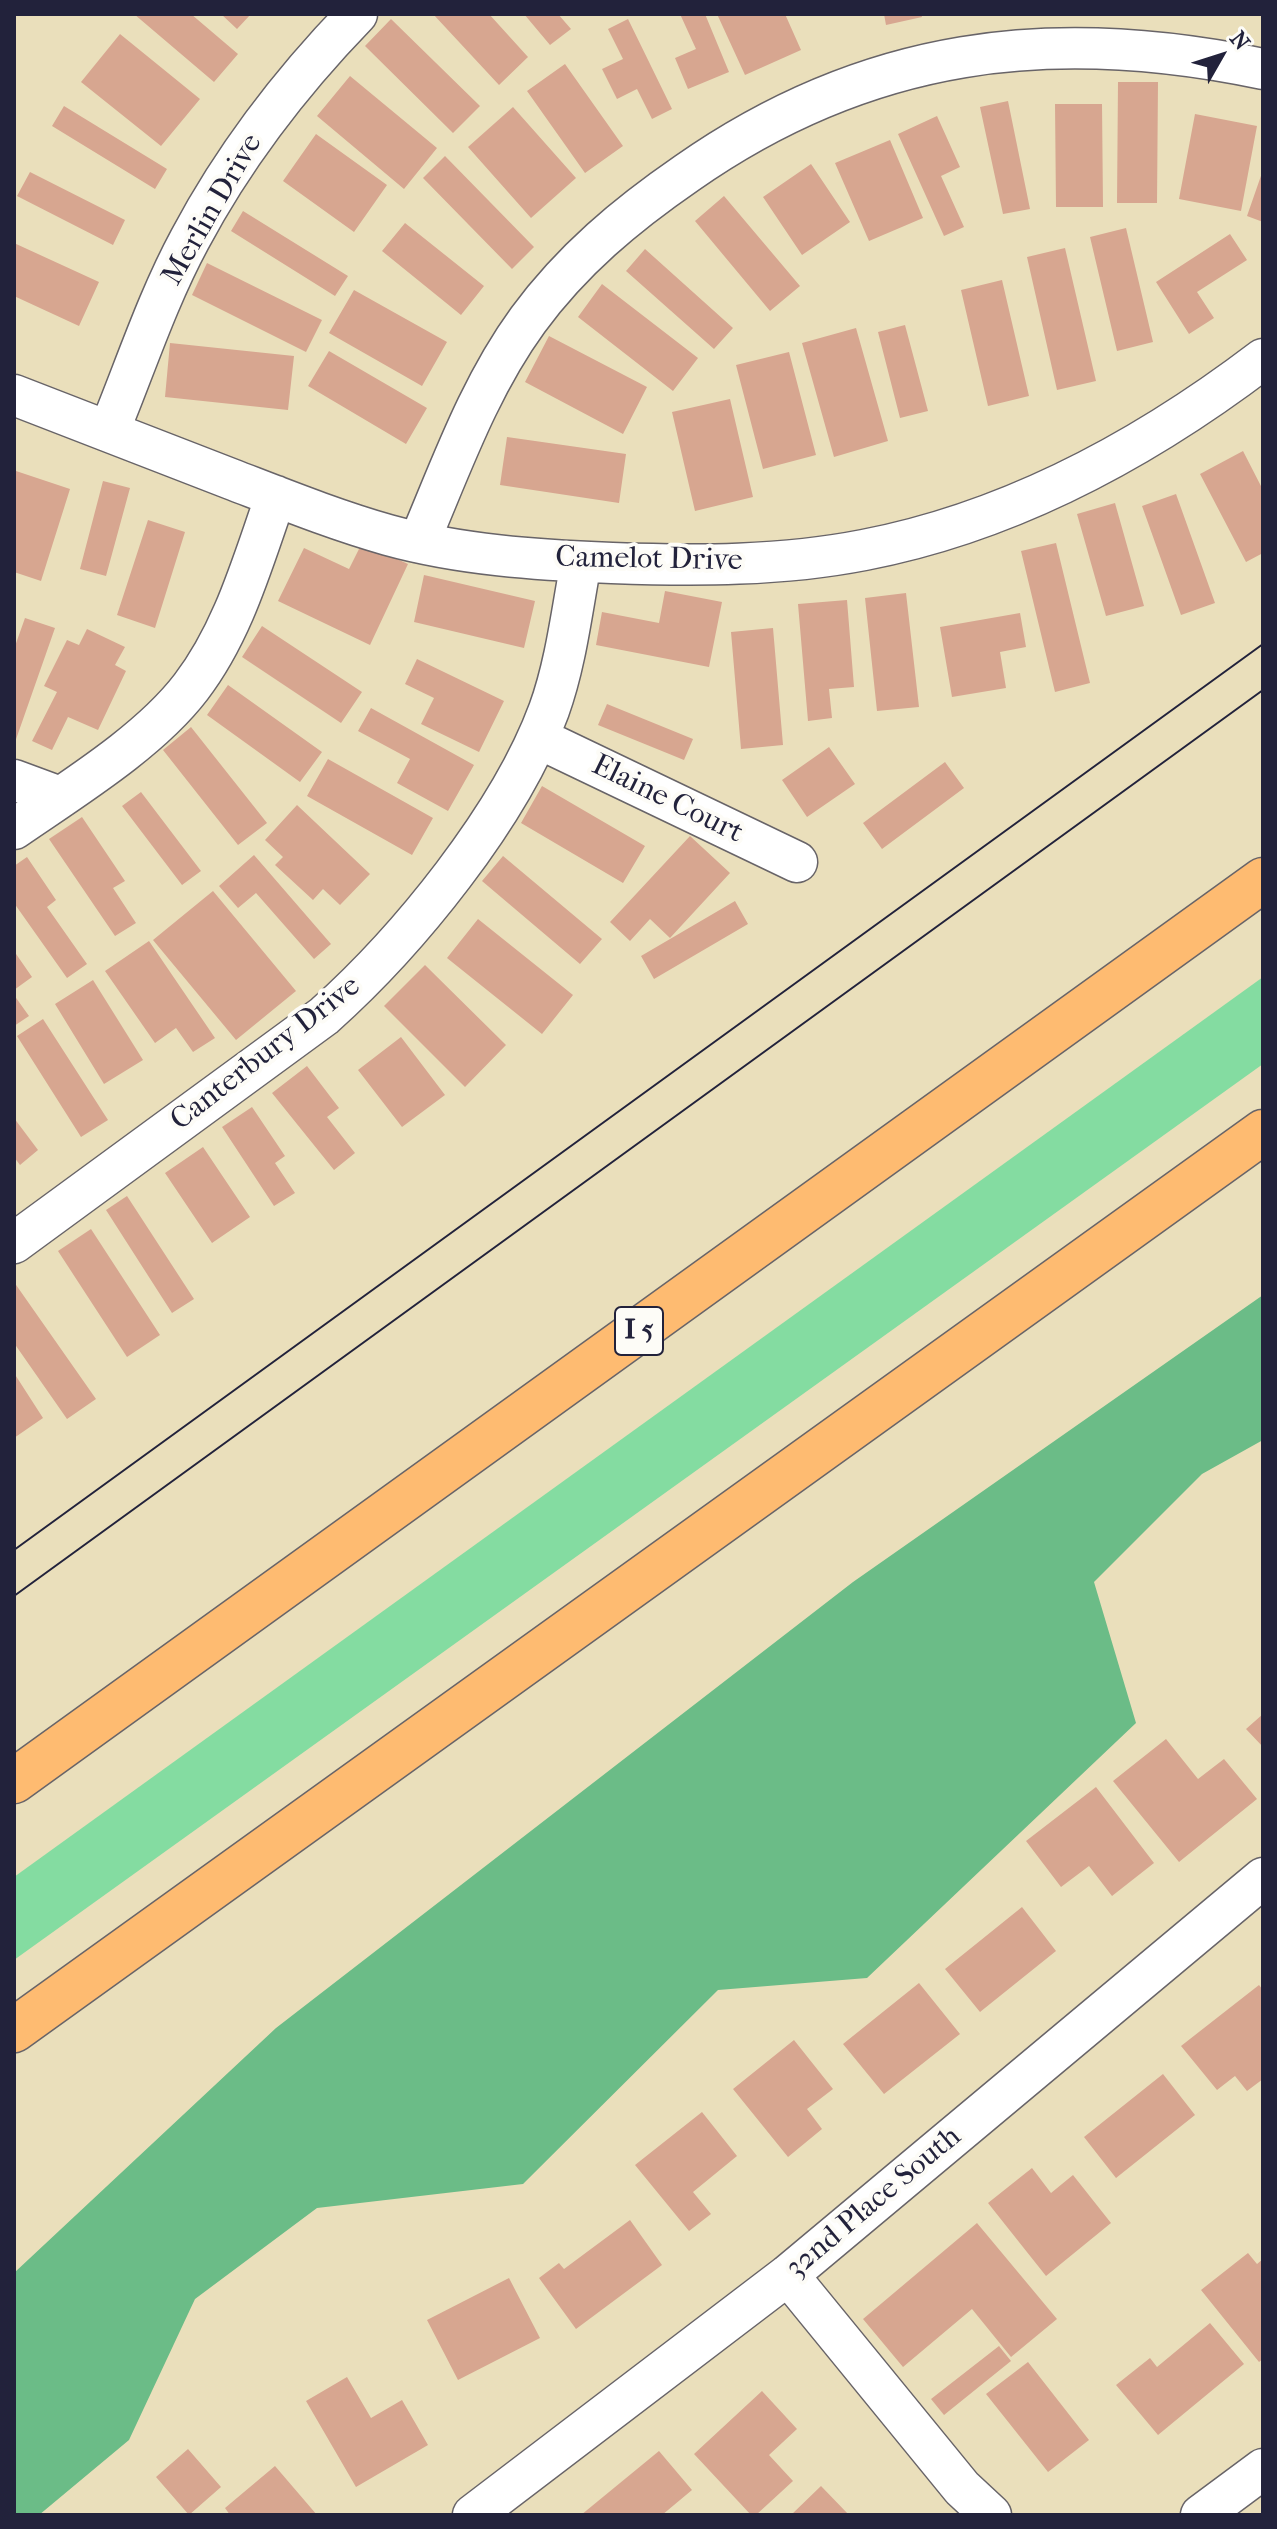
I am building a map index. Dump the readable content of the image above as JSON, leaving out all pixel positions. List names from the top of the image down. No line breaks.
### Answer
{"streets":{"highway":["I 5"],"street":["Merlin Drive","Camelot Drive","Elaine Court","Canterbury Drive","32nd Place South"]},"crossings":[["Merlin Drive","Camelot Drive"],["Camelot Drive","Canterbury Drive"],["Elaine Court","Canterbury Drive"]],"north":"top right"}
